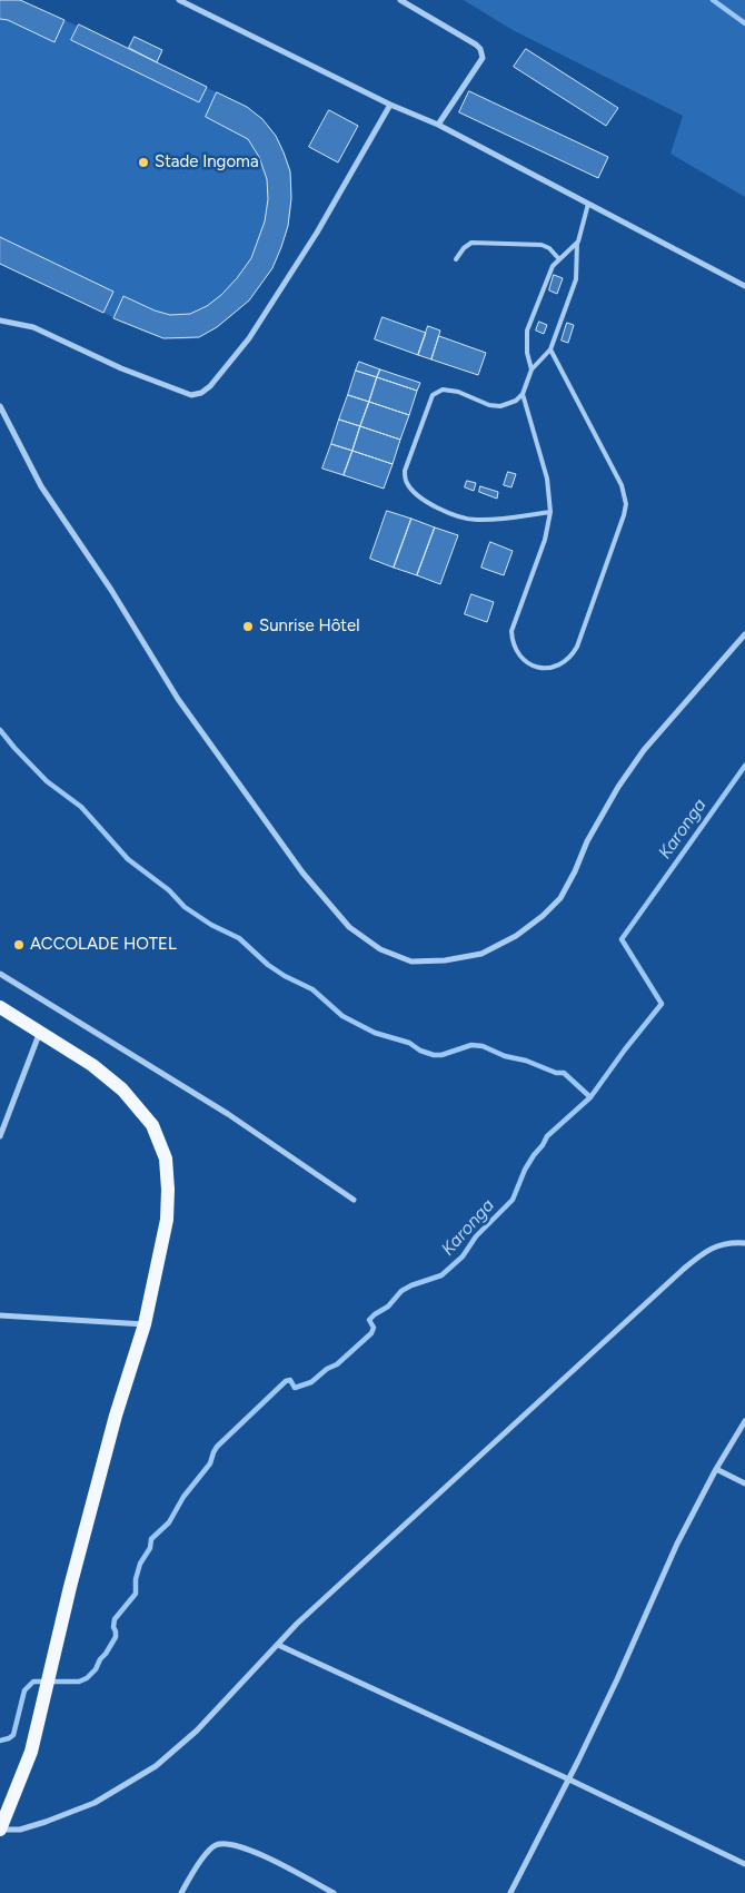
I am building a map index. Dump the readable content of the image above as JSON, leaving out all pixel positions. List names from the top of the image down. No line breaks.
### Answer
{"water":["Karonga"],"places":["Stade Ingoma","Sunrise Hôtel","ACCOLADE HOTEL"]}
